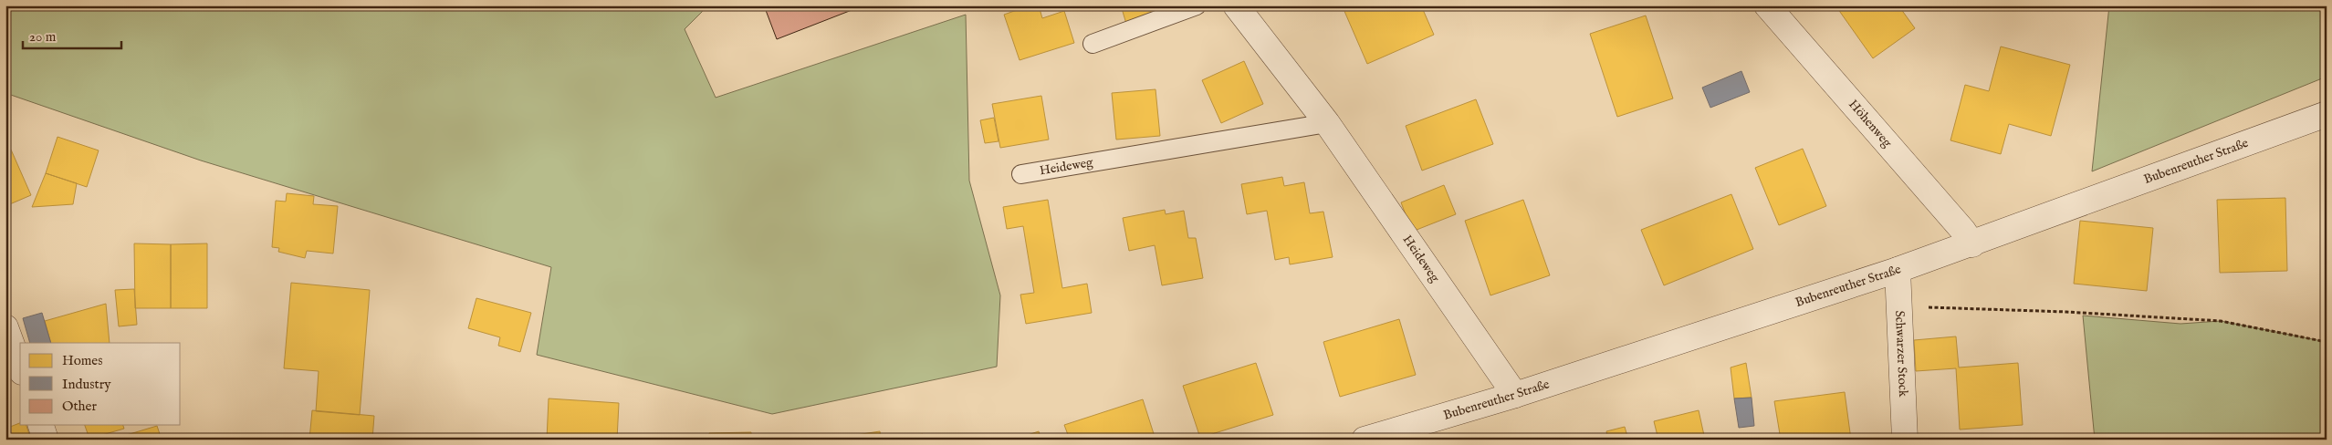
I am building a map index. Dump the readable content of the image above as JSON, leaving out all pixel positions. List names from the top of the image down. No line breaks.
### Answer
{"streets":{"street":["Höhenweg","Bubenreuther Straße","Heideweg","Schwarzer Stock"]},"crossings":[["Höhenweg","Bubenreuther Straße"],["Bubenreuther Straße","Heideweg"],["Bubenreuther Straße","Schwarzer Stock"]],"legend":["Homes","Industry","Other"],"scale_bar":"20 m"}
